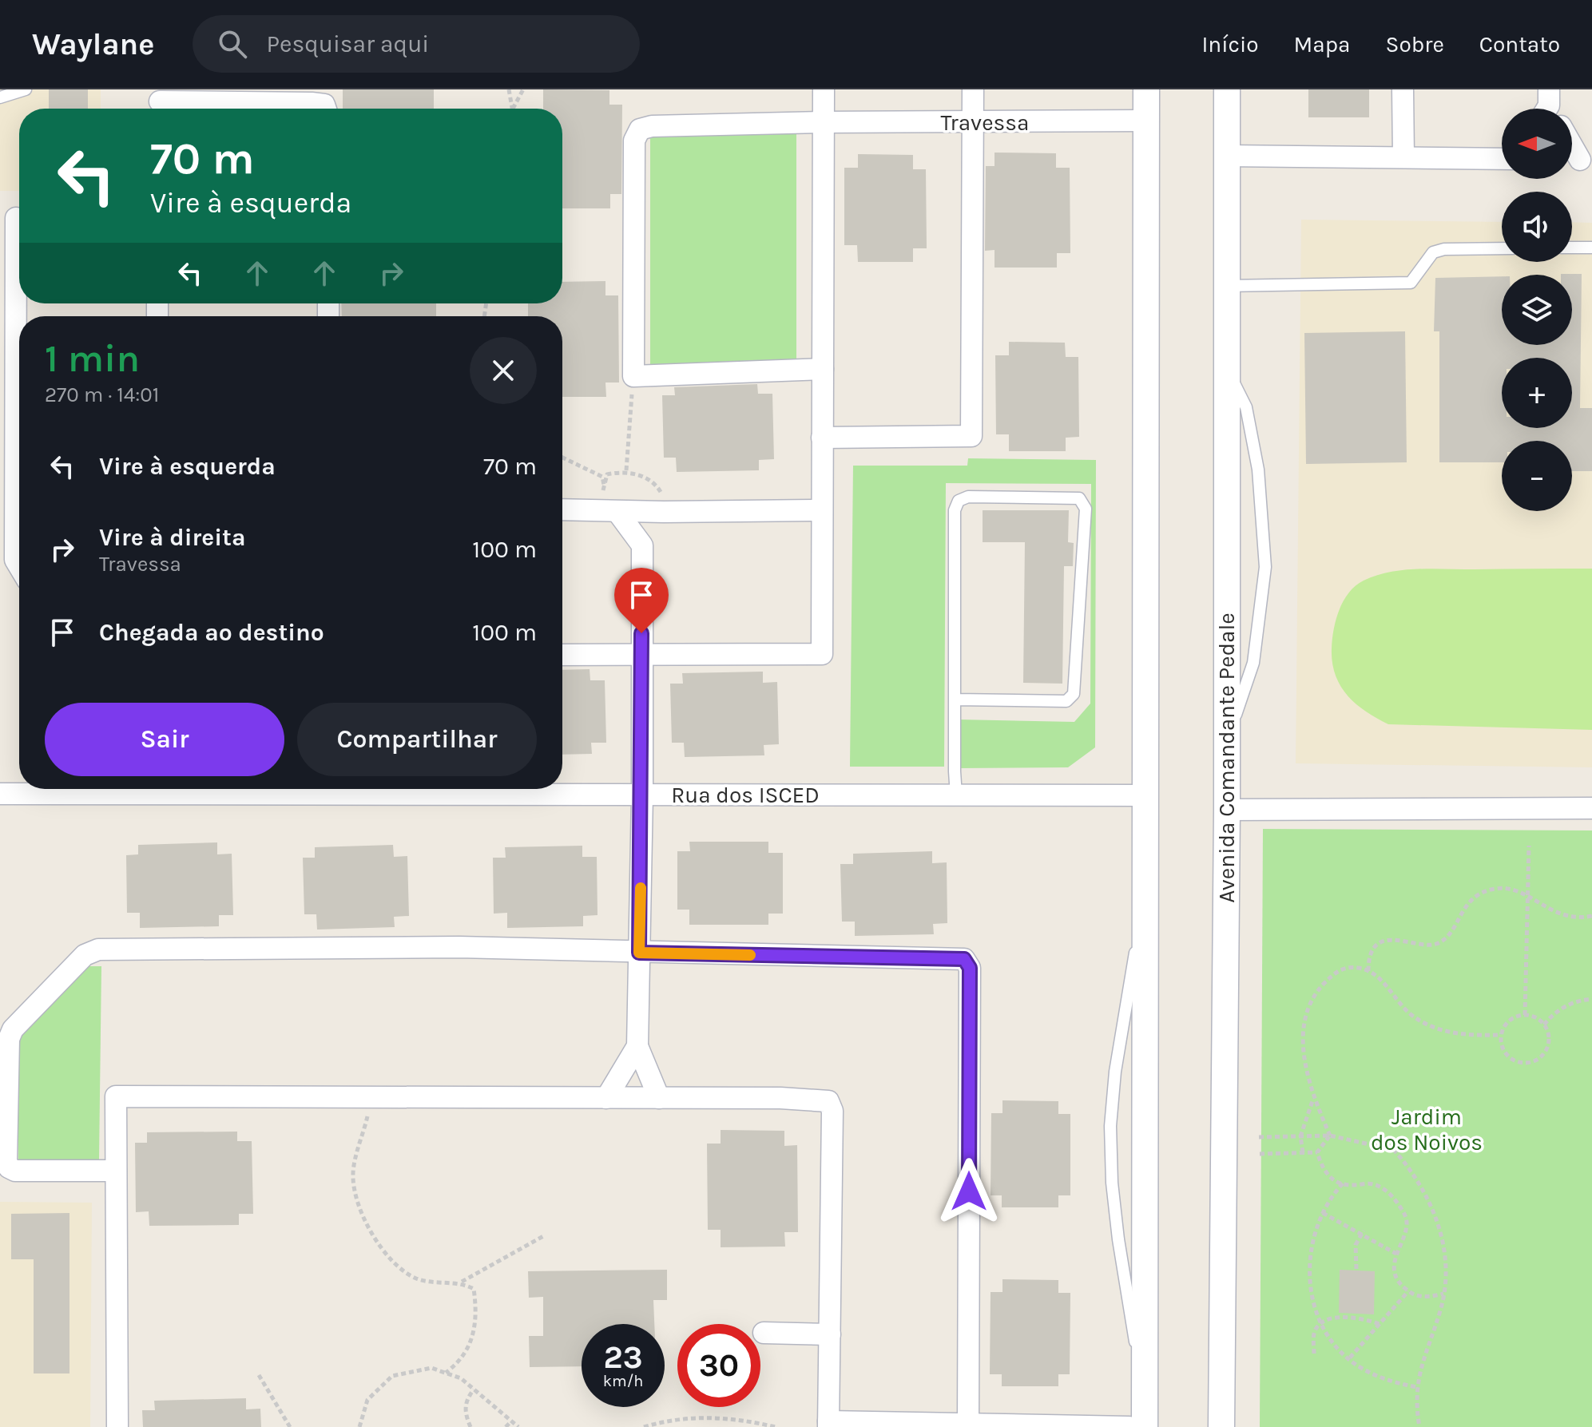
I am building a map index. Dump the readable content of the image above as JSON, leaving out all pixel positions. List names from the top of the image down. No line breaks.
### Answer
{"streets":{"street":["Travessa","Avenida Comandante Pedale","Rua dos ISCED"]},"parks":["Jardim dos Noivos"],"north":"left","page":{"header":"Waylane","search":"Pesquisar aqui","nav":["Início","Mapa","Sobre","Contato"],"map_buttons":["+","−"],"turn":["70 m","Vire à esquerda"],"heading":["1 min","270 m · 14:01"],"list":[{"name":"Vire à esquerda","value":"70 m"},{"name":"Vire à direita","note":"Travessa","value":"100 m"},{"name":"Chegada ao destino","value":"100 m"}],"buttons":["Sair","Compartilhar"],"speed":"23 km/h","limit":"30"}}
